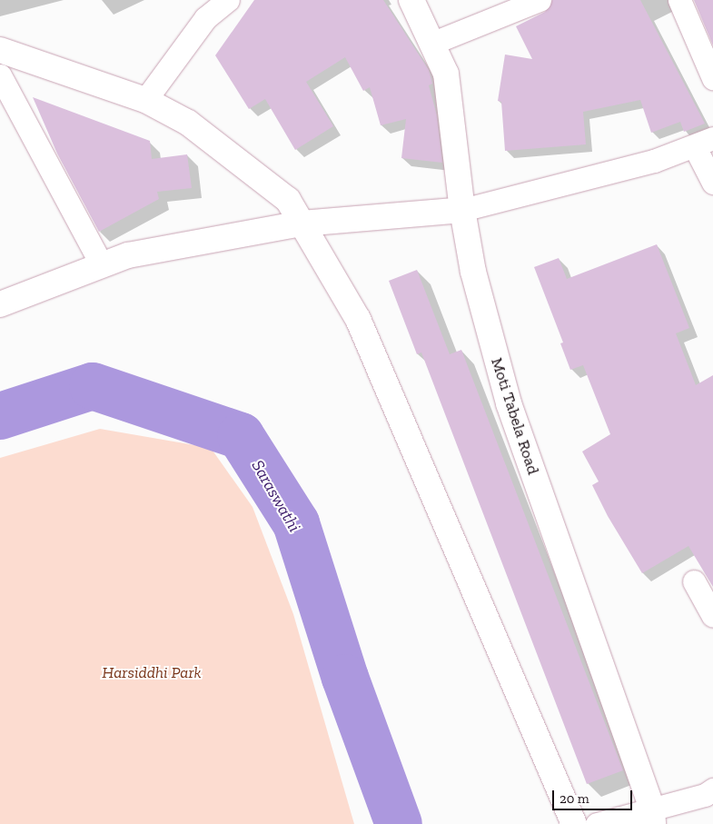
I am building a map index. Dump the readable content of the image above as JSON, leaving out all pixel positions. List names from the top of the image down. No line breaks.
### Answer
{"streets":{"main road":["Moti Tabela Road"]},"water":["Saraswathi"],"parks":["Harsiddhi Park"],"scale_bar":"20 m"}
